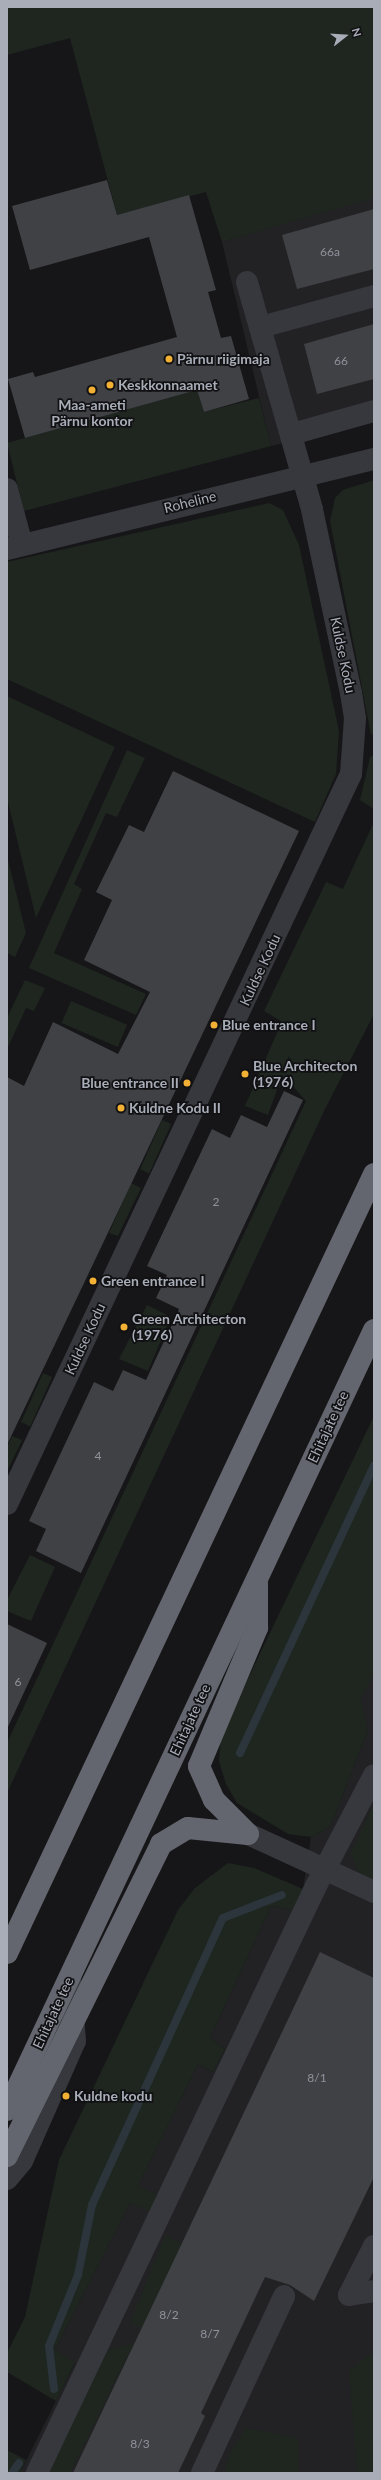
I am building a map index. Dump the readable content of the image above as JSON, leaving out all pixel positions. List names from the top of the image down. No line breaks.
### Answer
{"streets":{"highway":["Ehitajate tee"],"street":["Roheline","Kuldse Kodu"]},"crossings":[["Roheline","Kuldse Kodu"]],"places":["Pärnu riigimaja","Keskkonnaamet","Maa-ameti Pärnu kontor","Blue entrance I","Blue Architecton (1976)","Blue entrance II","Kuldne Kodu II","Green entrance I","Green Architecton (1976)","Kuldne kodu"],"house_numbers":["66a","66","2","4","6","8/1","8/2","8/7","8/3"],"north":"right"}
